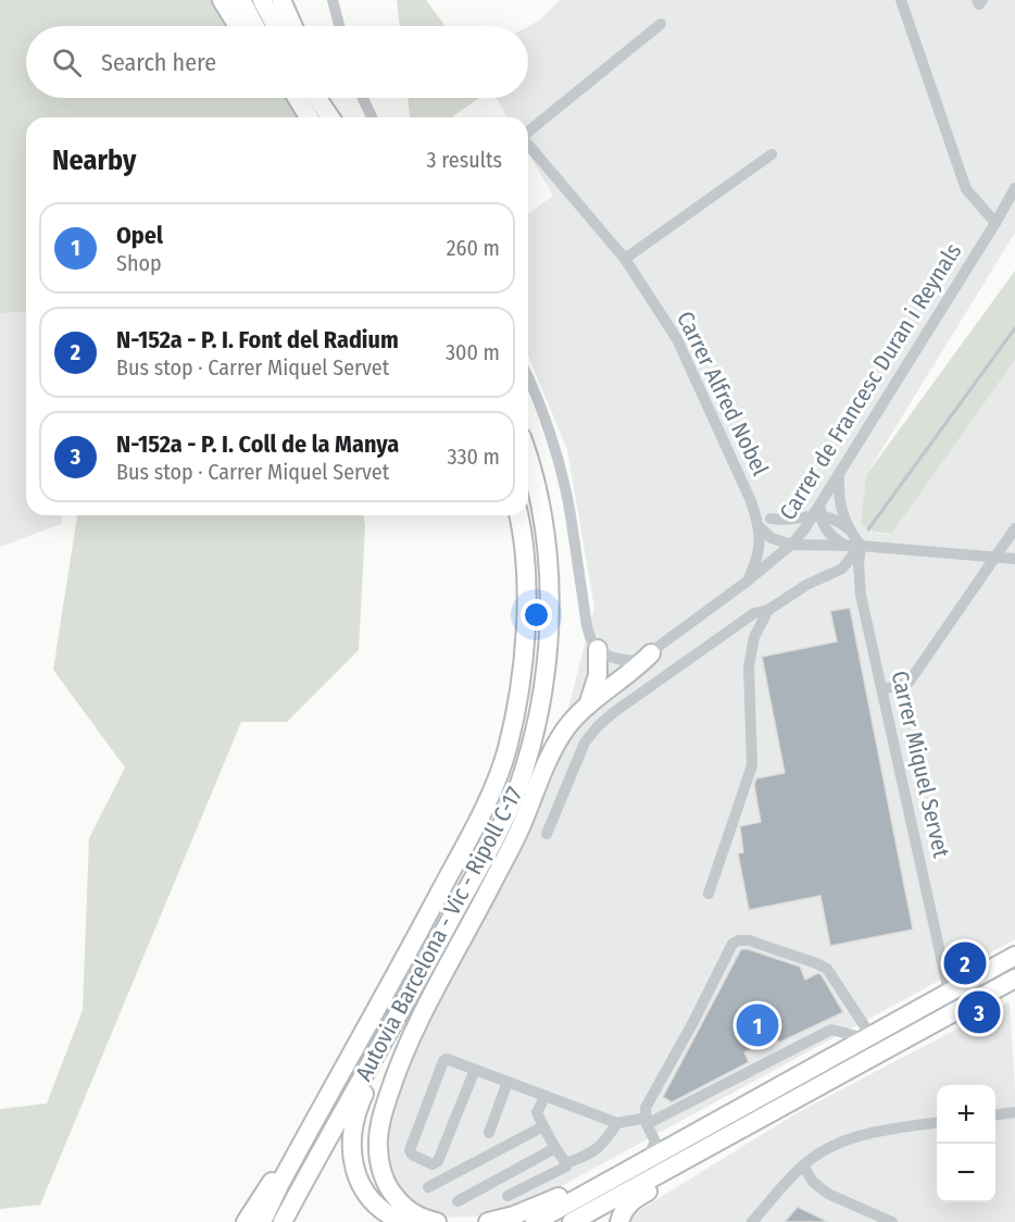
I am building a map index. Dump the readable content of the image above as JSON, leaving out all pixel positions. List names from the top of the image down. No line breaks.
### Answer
{"streets":{"highway":["Autovia Barcelona - Vic - Ripoll C-17"],"street":["Carrer de Francesc Duran i Reynals","Carrer Alfred Nobel","Carrer Miquel Servet"]},"crossings":[["Carrer de Francesc Duran i Reynals","Carrer Alfred Nobel"]],"page":{"search":"Search here","heading":["Nearby","3 results"],"list":[{"mark":"1","name":"Opel","note":"Shop","value":"260 m"},{"mark":"2","name":"N-152a - P. I. Font del Radium","note":"Bus stop · Carrer Miquel Servet","value":"300 m"},{"mark":"3","name":"N-152a - P. I. Coll de la Manya","note":"Bus stop · Carrer Miquel Servet","value":"330 m"}],"pins":["2","3","1"],"map_buttons":["+","−"]}}
